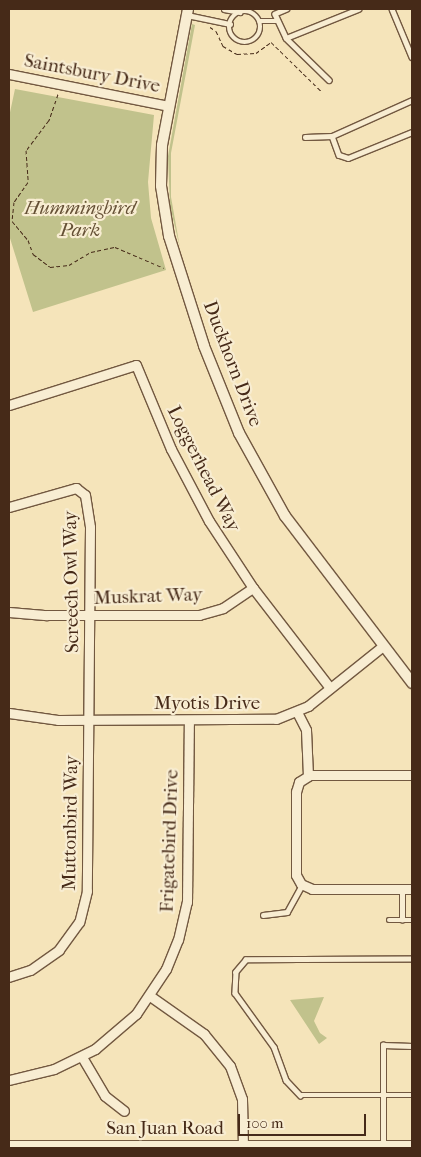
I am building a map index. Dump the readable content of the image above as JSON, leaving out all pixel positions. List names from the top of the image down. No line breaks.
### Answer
{"streets":{"main road":["San Juan Road"],"street":["Saintsbury Drive","Duckhorn Drive","Loggerhead Way","Screech Owl Way","Muskrat Way","Myotis Drive","Muttonbird Way","Frigatebird Drive"]},"crossings":[["Saintsbury Drive","Duckhorn Drive"],["Duckhorn Drive","Myotis Drive"],["Loggerhead Way","Muskrat Way"],["Loggerhead Way","Myotis Drive"],["Screech Owl Way","Muskrat Way"],["Screech Owl Way","Myotis Drive"],["Screech Owl Way","Muttonbird Way"],["Myotis Drive","Muttonbird Way"],["Myotis Drive","Frigatebird Drive"]],"parks":["Hummingbird Park"],"scale_bar":"100 m"}
